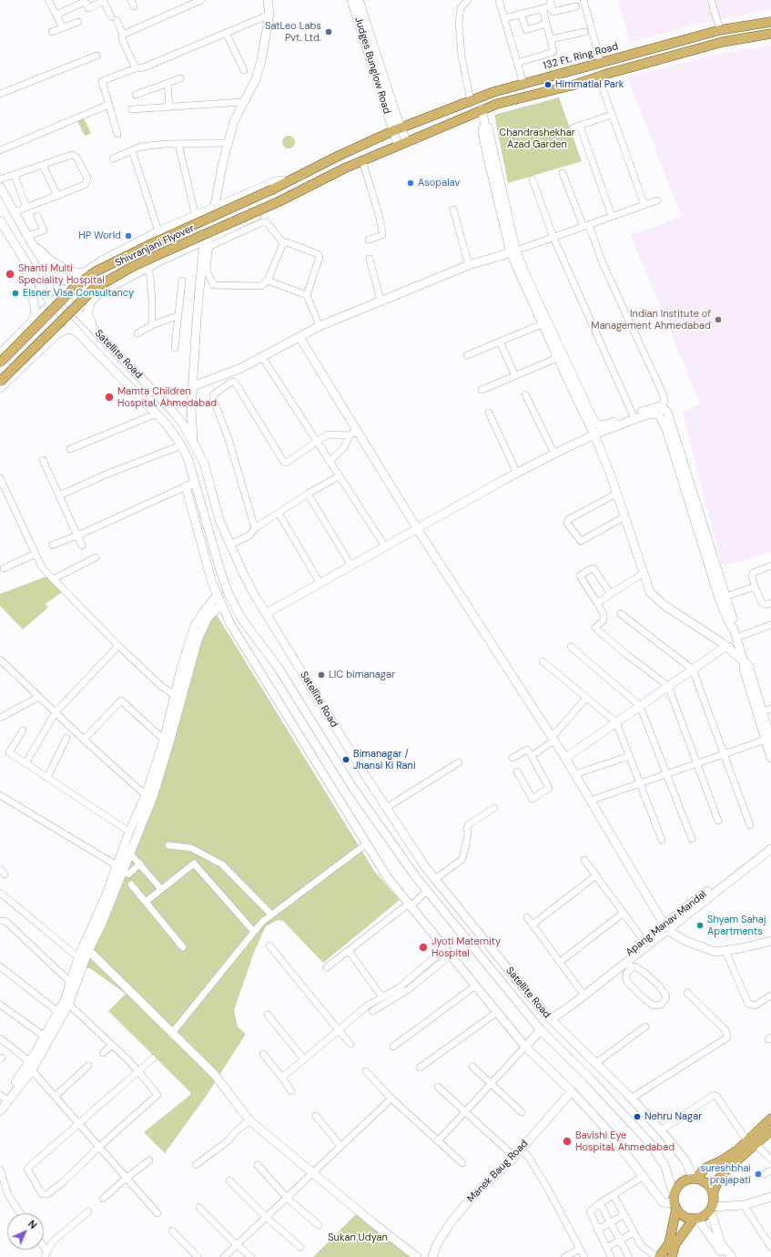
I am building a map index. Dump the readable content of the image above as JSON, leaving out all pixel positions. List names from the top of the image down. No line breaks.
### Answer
{"streets":{"main road":["132 Ft. Ring Road","Shivranjani Flyover"],"street":["Judges Bunglow Road","Satellite Road","Apang Manav Mandal","Manek Baug Road"]},"crossings":[["132 Ft. Ring Road","Judges Bunglow Road"],["132 Ft. Ring Road","Shivranjani Flyover"]],"parks":["Chandrashekhar Azad Garden","Sukan Udyan"],"places":["SatLeo Labs Pvt. Ltd.","Himmatlal Park","Asopalav","HP World","Shanti Multi Speciality Hospital","Elsner Visa Consultancy","Indian Institute of Management Ahmedabad","Mamta Children Hospital, Ahmedabad","LIC bimanagar","Bimanagar / Jhansi Ki Rani","Shyam Sahaj Apartments","Jyoti Maternity Hospital","Nehru Nagar","Bavishi Eye Hospital, Ahmedabad","sureshbhai prajapati"],"north":"top right"}
